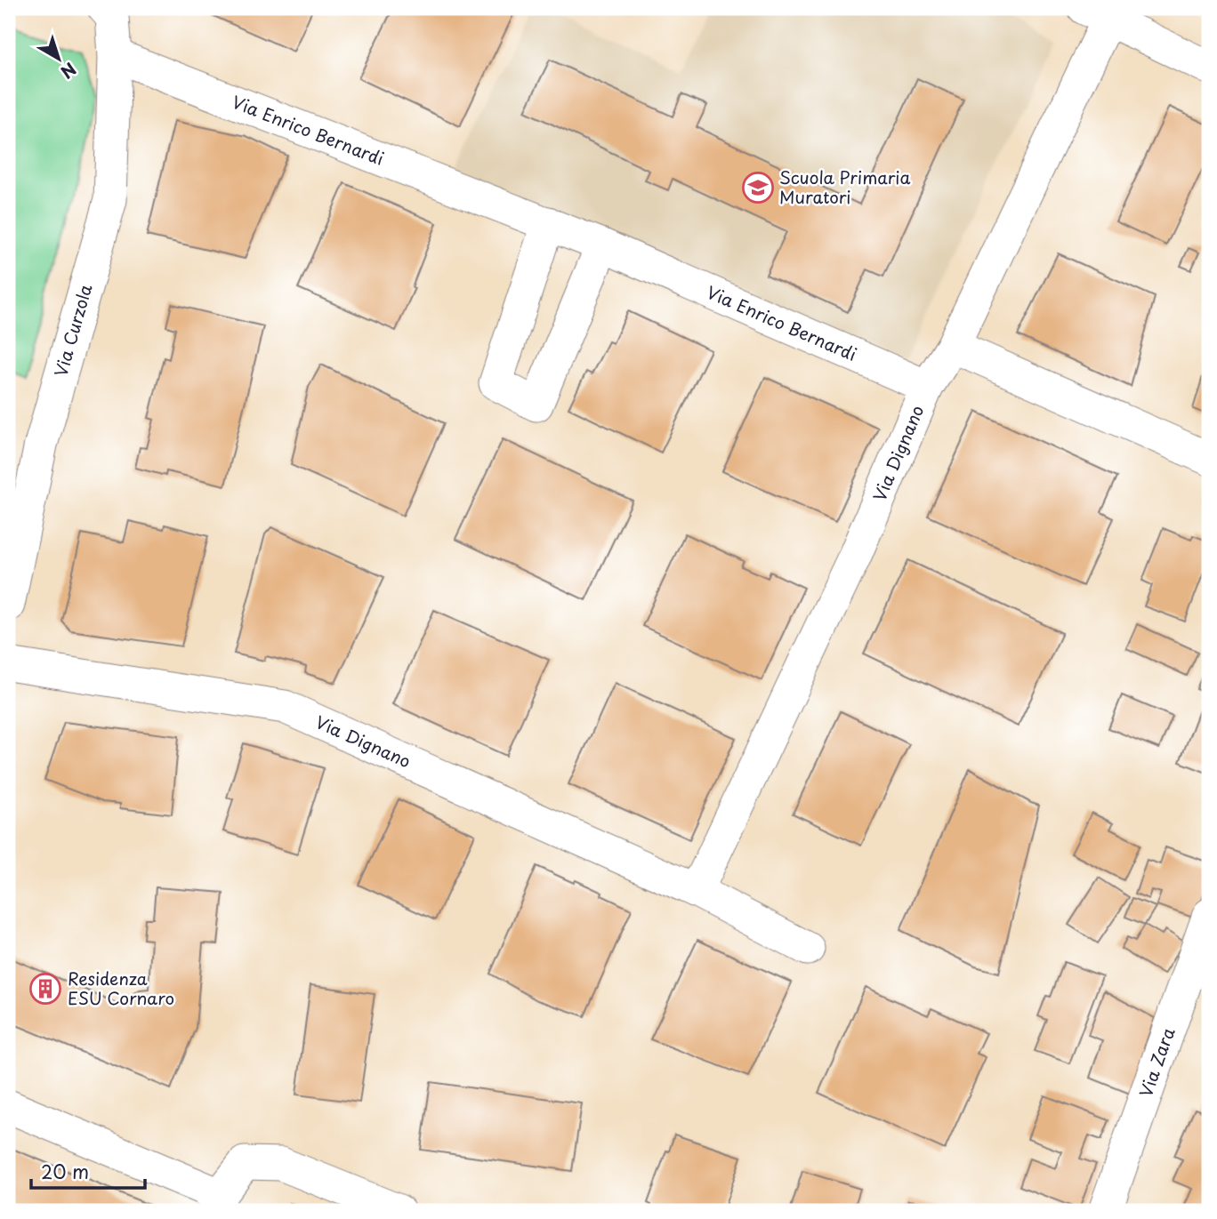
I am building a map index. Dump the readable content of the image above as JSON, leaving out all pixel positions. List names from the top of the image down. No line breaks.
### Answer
{"streets":{"street":["Via Enrico Bernardi","Via Curzola","Via Dignano","Via Zara"]},"crossings":[["Via Enrico Bernardi","Via Curzola"],["Via Enrico Bernardi","Via Dignano"]],"places":{"school or university":["Scuola Primaria Muratori"],"building":["Residenza ESU Cornaro"]},"scale_bar":"20 m","north":"bottom right"}
